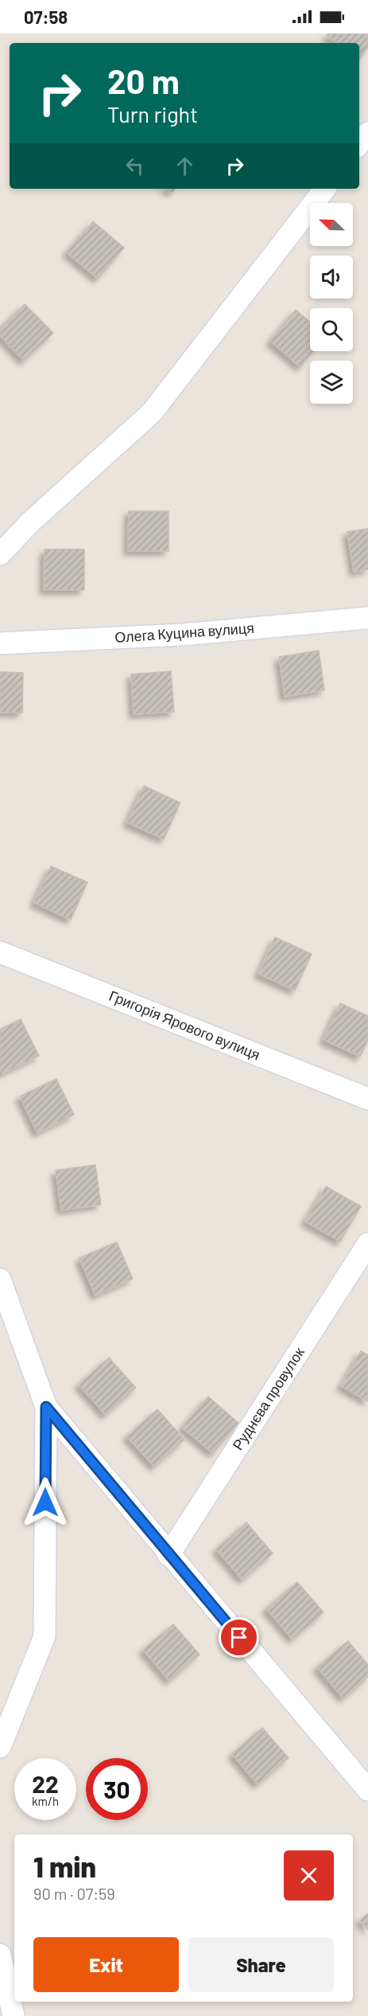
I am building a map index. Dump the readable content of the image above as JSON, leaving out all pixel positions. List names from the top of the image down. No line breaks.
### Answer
{"streets":{"street":["Олега Куцина вулиця","Григорія Ярового вулиця","Руднєва провулок"]},"north":"top left","page":{"status":"07:58","turn":["20 m","Turn right"],"speed":"22 km/h","limit":"30","heading":["1 min","90 m · 07:59"],"buttons":["Exit","Share"]}}
